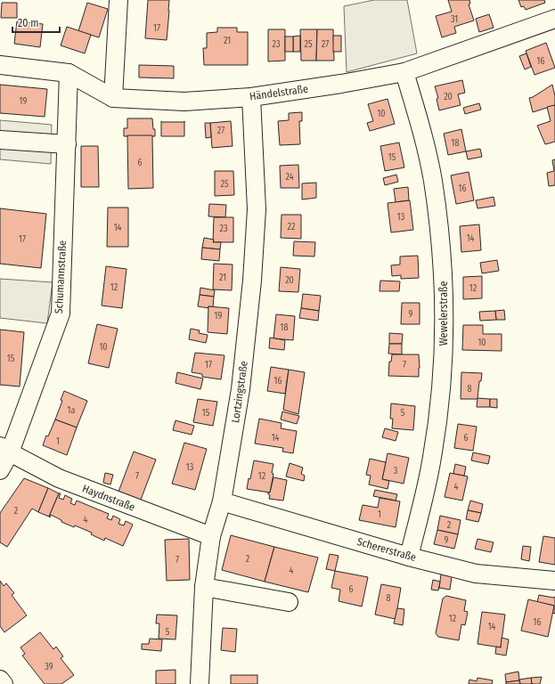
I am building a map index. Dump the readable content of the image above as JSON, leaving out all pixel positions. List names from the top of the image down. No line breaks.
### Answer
{"streets":{"street":["Händelstraße","Schumannstraße","Wewelerstraße","Lortzingstraße","Haydnstraße","Schererstraße"]},"crossings":[["Händelstraße","Schumannstraße"],["Händelstraße","Wewelerstraße"],["Händelstraße","Lortzingstraße"],["Schumannstraße","Haydnstraße"],["Wewelerstraße","Schererstraße"],["Lortzingstraße","Haydnstraße"],["Lortzingstraße","Schererstraße"]],"house_numbers":["31","17","21","23","25","27","16","20","19","10","27","18","15","6","24","25","16","13","22","14","23","14","17","21","20","12","12","9","19","18","10","10","15","17","7","16","8","1a","15","5","14","6","1","13","3","7","12","4","2","1","4","2","9","2","7","4","6","8","12","16","14","5","39"],"scale_bar":"20 m"}
